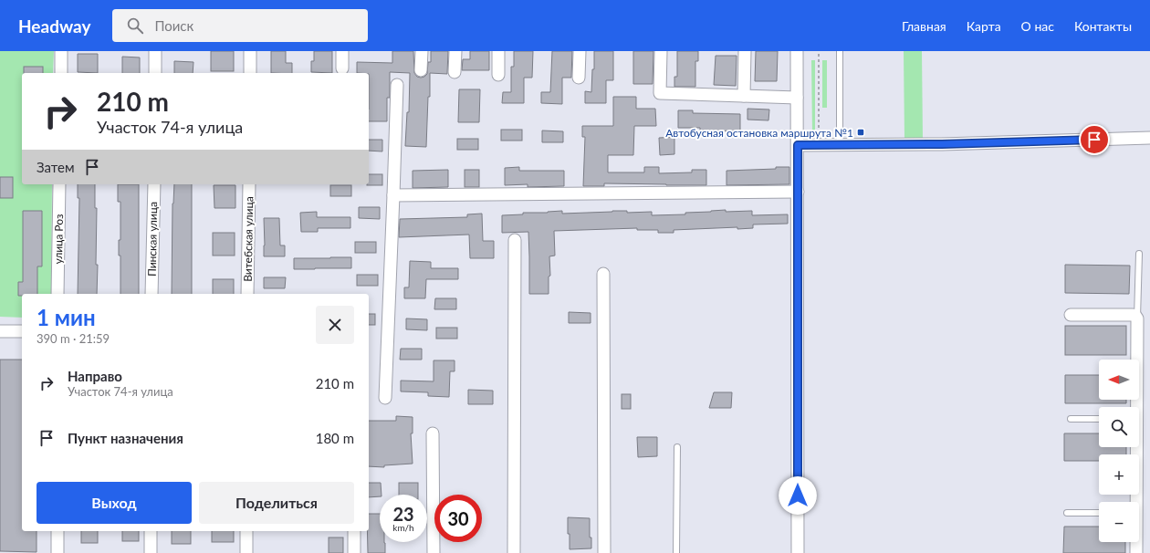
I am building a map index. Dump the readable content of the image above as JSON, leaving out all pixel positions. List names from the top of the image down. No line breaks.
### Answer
{"streets":{"street":["улица Роз","Пинская улица","Витебская улица"]},"places":{"transit":["Автобусная остановка маршрута №1"]},"north":"left","page":{"header":"Headway","search":"Поиск","nav":["Главная","Карта","О нас","Контакты"],"turn":["210 m","Участок 74-я улица"],"then":"Затем","heading":["1 мин","390 m · 21:59"],"list":[{"name":"Направо","note":"Участок 74-я улица","value":"210 m"},{"name":"Пункт назначения","value":"180 m"}],"map_buttons":["+","−"],"buttons":["Выход","Поделиться"],"speed":"23 km/h","limit":"30"}}
